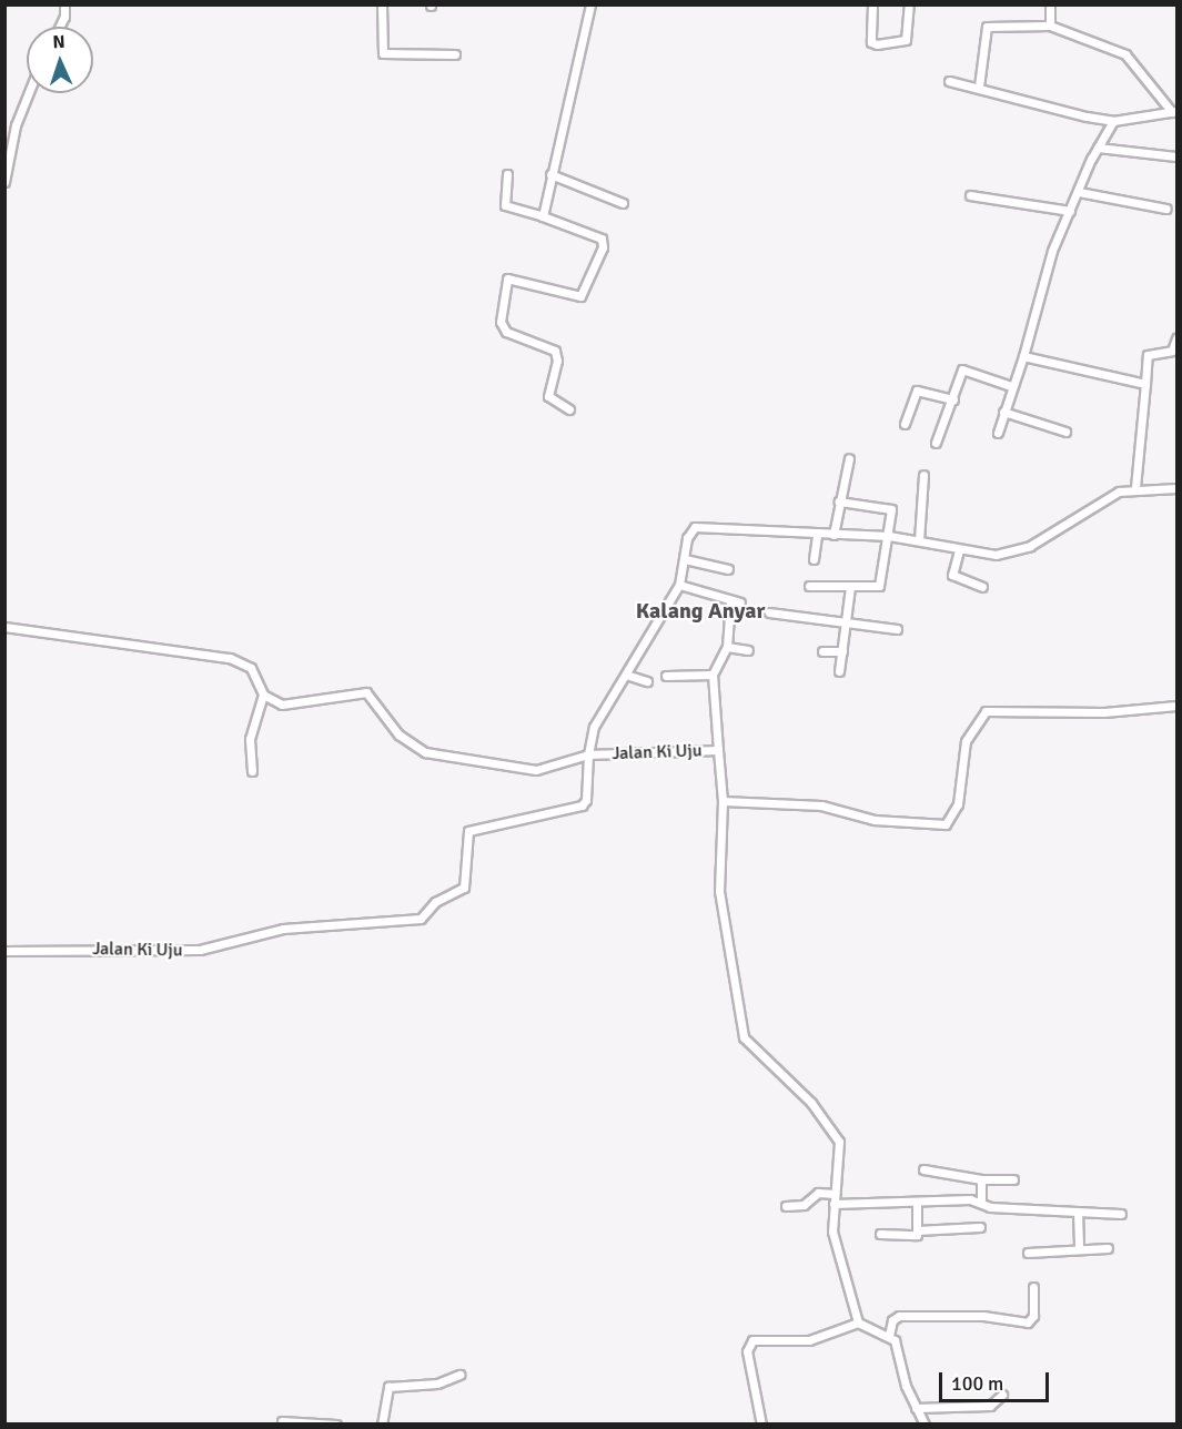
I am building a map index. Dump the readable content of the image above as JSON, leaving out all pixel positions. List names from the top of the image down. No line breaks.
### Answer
{"streets":{"street":["Jalan Ki Uju"]},"districts":["Kalang Anyar"],"scale_bar":"100 m","north":"top"}
